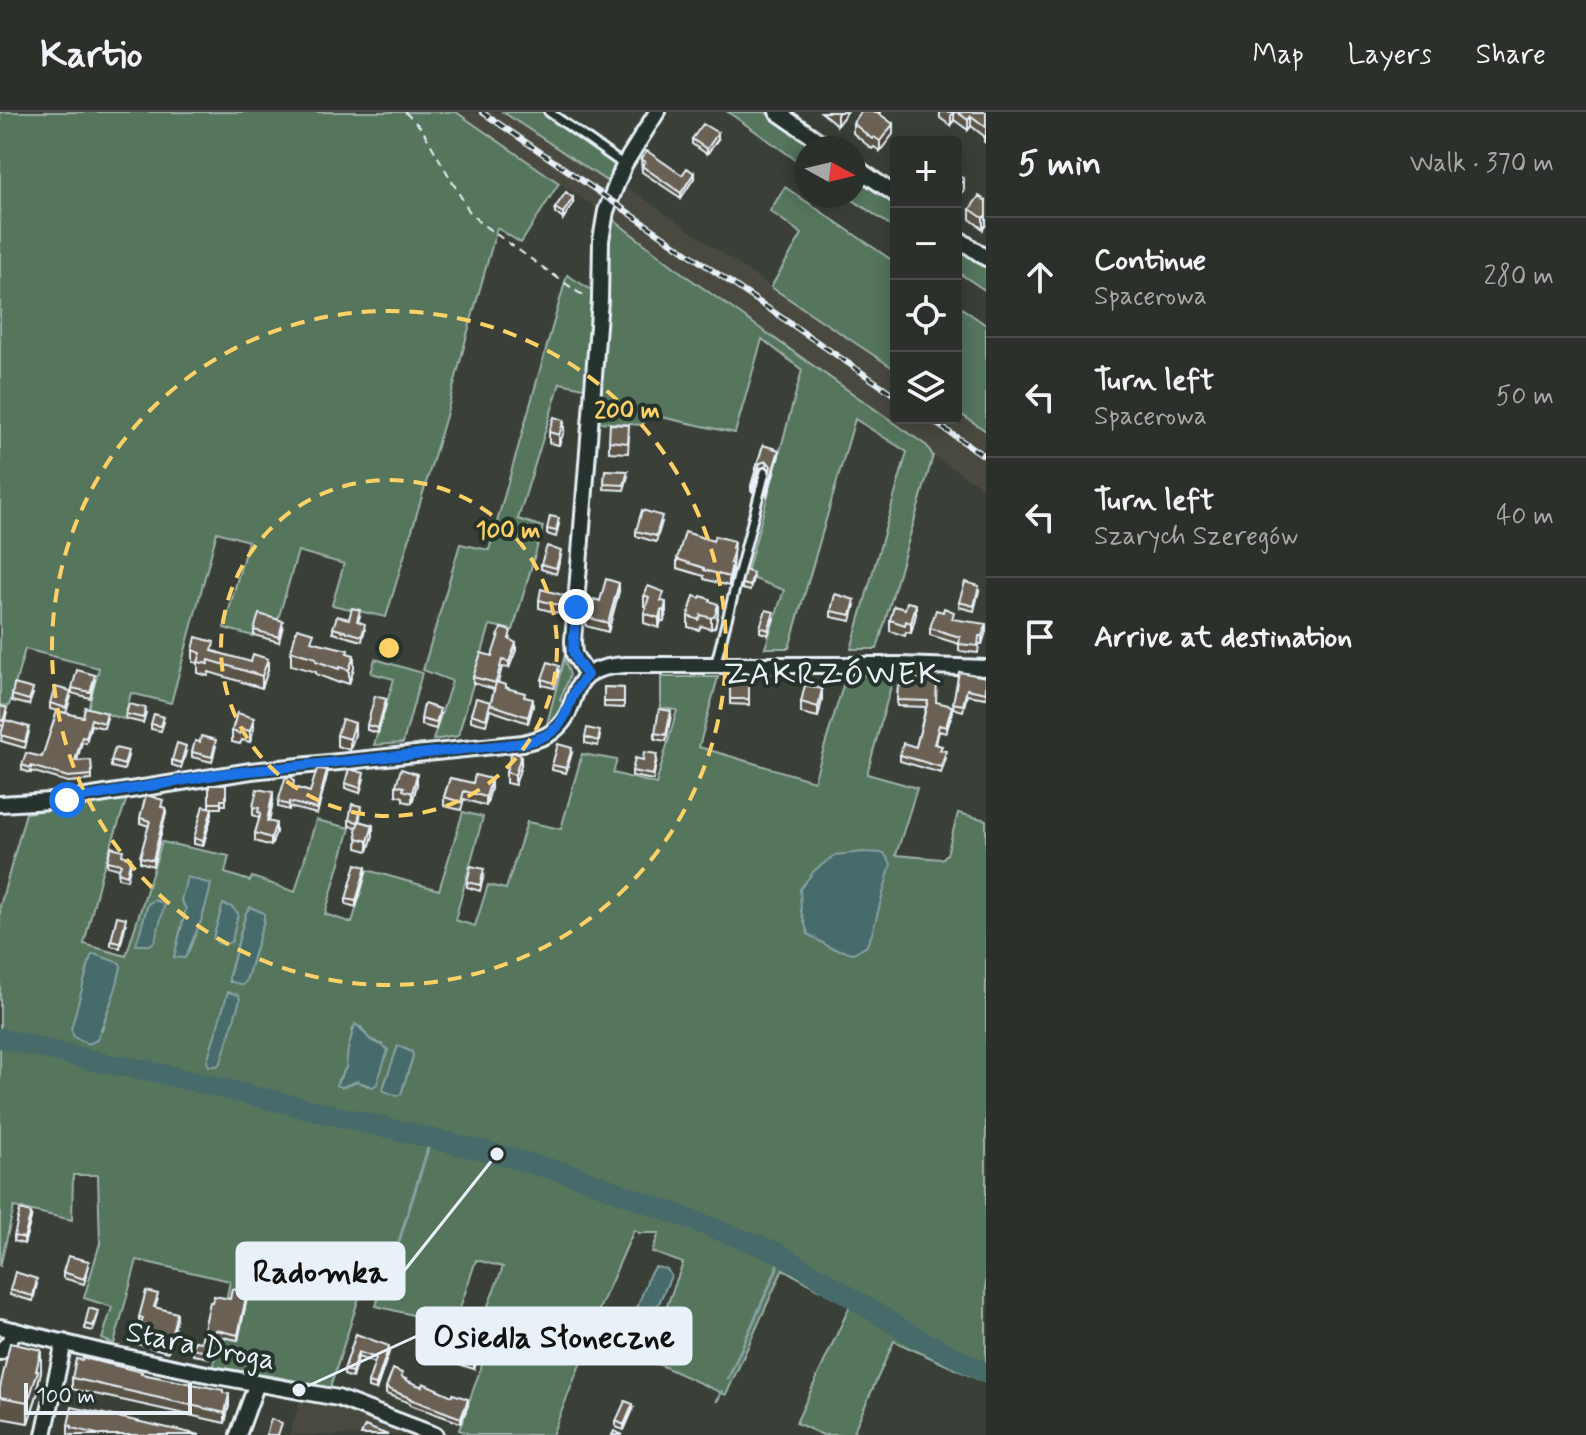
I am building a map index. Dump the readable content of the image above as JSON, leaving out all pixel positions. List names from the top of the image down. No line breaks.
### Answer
{"streets":{"street":["Stara Droga"]},"districts":["ZAKRZÓWEK"],"places":["Radomka","Osiedla Słoneczne"],"scale_bar":"100 m","north":"right","page":{"header":"Kartio","nav":["Map","Layers","Share"],"heading":["5 min","Walk · 370 m"],"map_buttons":["+","−"],"list":[["Continue","Spacerowa","280 m"],["Turn left","Spacerowa","50 m"],["Turn left","Szarych Szeregów","40 m"],"Arrive at destination"],"scale":"100 m"},"rings":["200 m","100 m"]}
